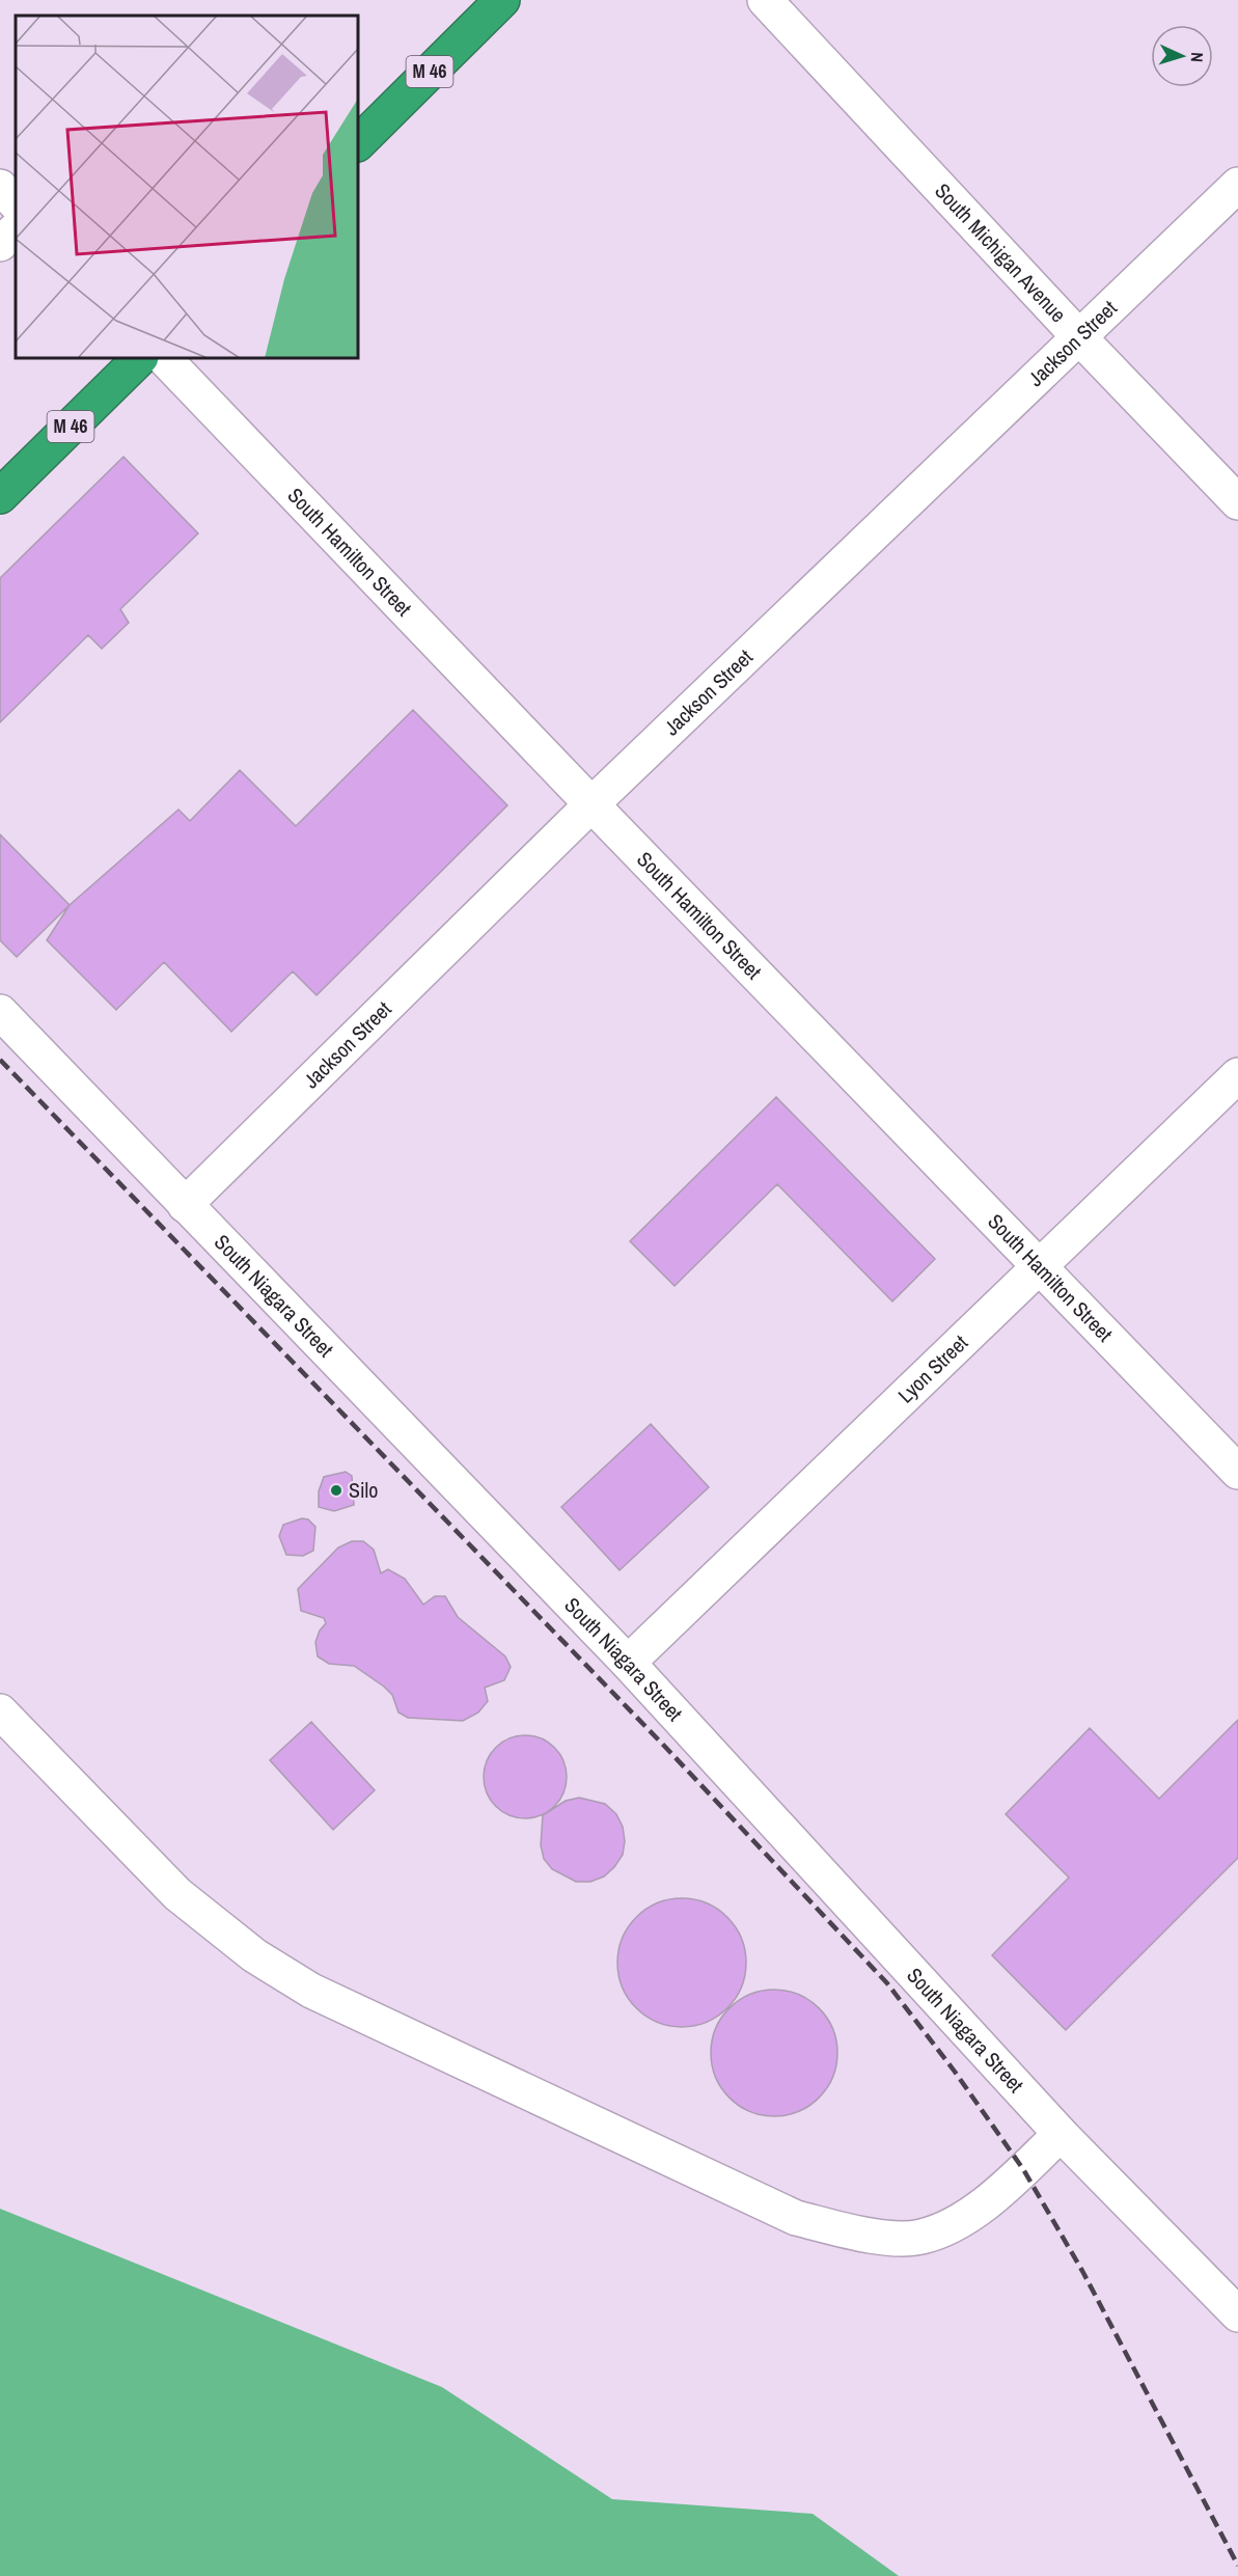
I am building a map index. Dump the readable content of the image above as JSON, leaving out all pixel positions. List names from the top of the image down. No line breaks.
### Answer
{"streets":{"highway":["M 46"],"street":["South Michigan Avenue","Jackson Street","South Hamilton Street","South Niagara Street","Lyon Street"]},"crossings":[["South Michigan Avenue","Jackson Street"],["Jackson Street","South Hamilton Street"],["Jackson Street","South Niagara Street"],["South Hamilton Street","Lyon Street"],["South Niagara Street","Lyon Street"]],"places":["Silo"],"north":"right"}
